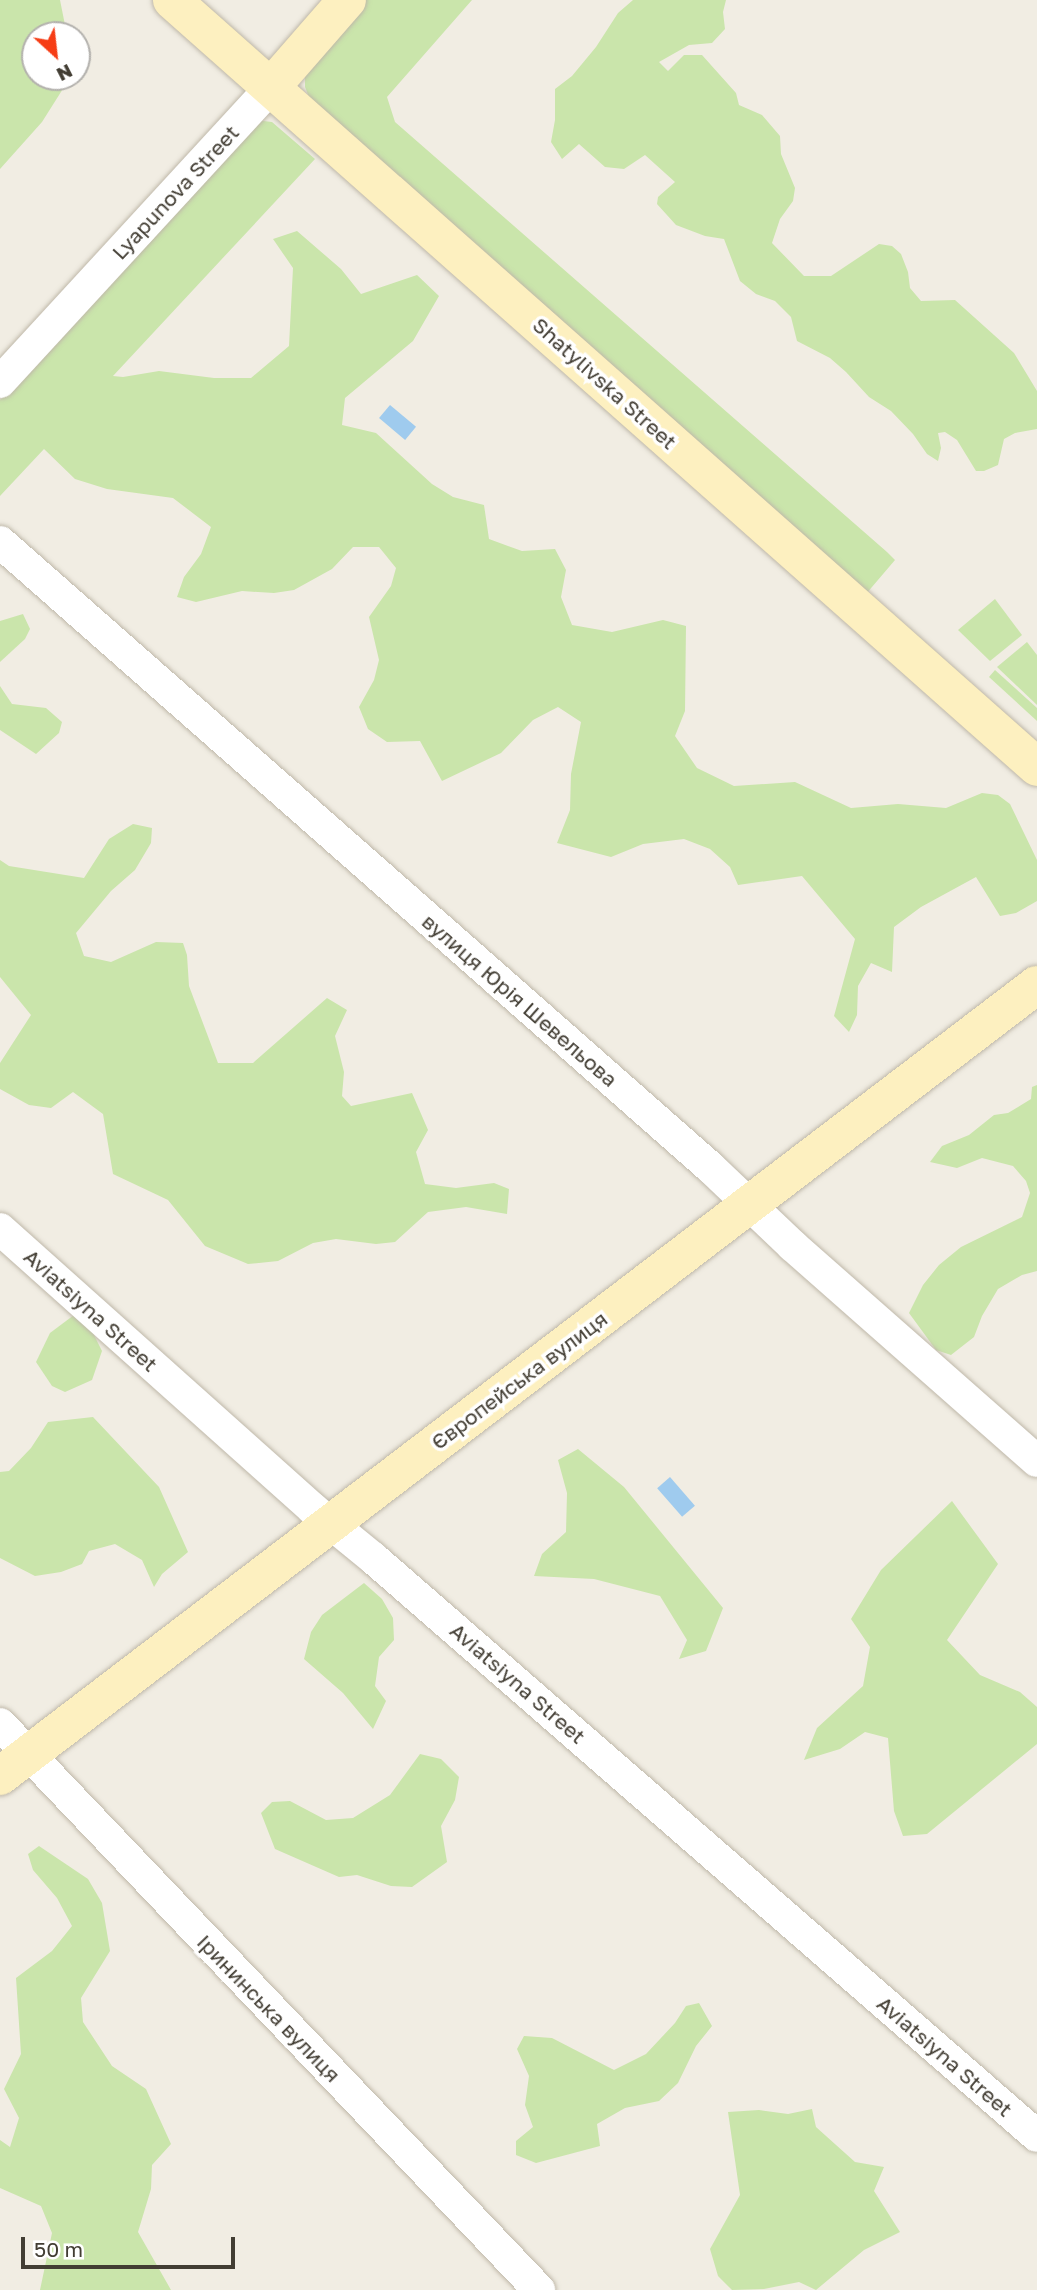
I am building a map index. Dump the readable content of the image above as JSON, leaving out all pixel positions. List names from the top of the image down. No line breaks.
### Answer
{"streets":{"street":["Lyapunova Street","Shatylivska Street","вулиця Юрія Шевельова","Aviatsiyna Street","Європейська вулиця","Ірининська вулиця"]},"crossings":[["Lyapunova Street","Shatylivska Street"],["вулиця Юрія Шевельова","Європейська вулиця"],["Aviatsiyna Street","Європейська вулиця"],["Європейська вулиця","Ірининська вулиця"]],"scale_bar":"50 m","north":"bottom right"}
